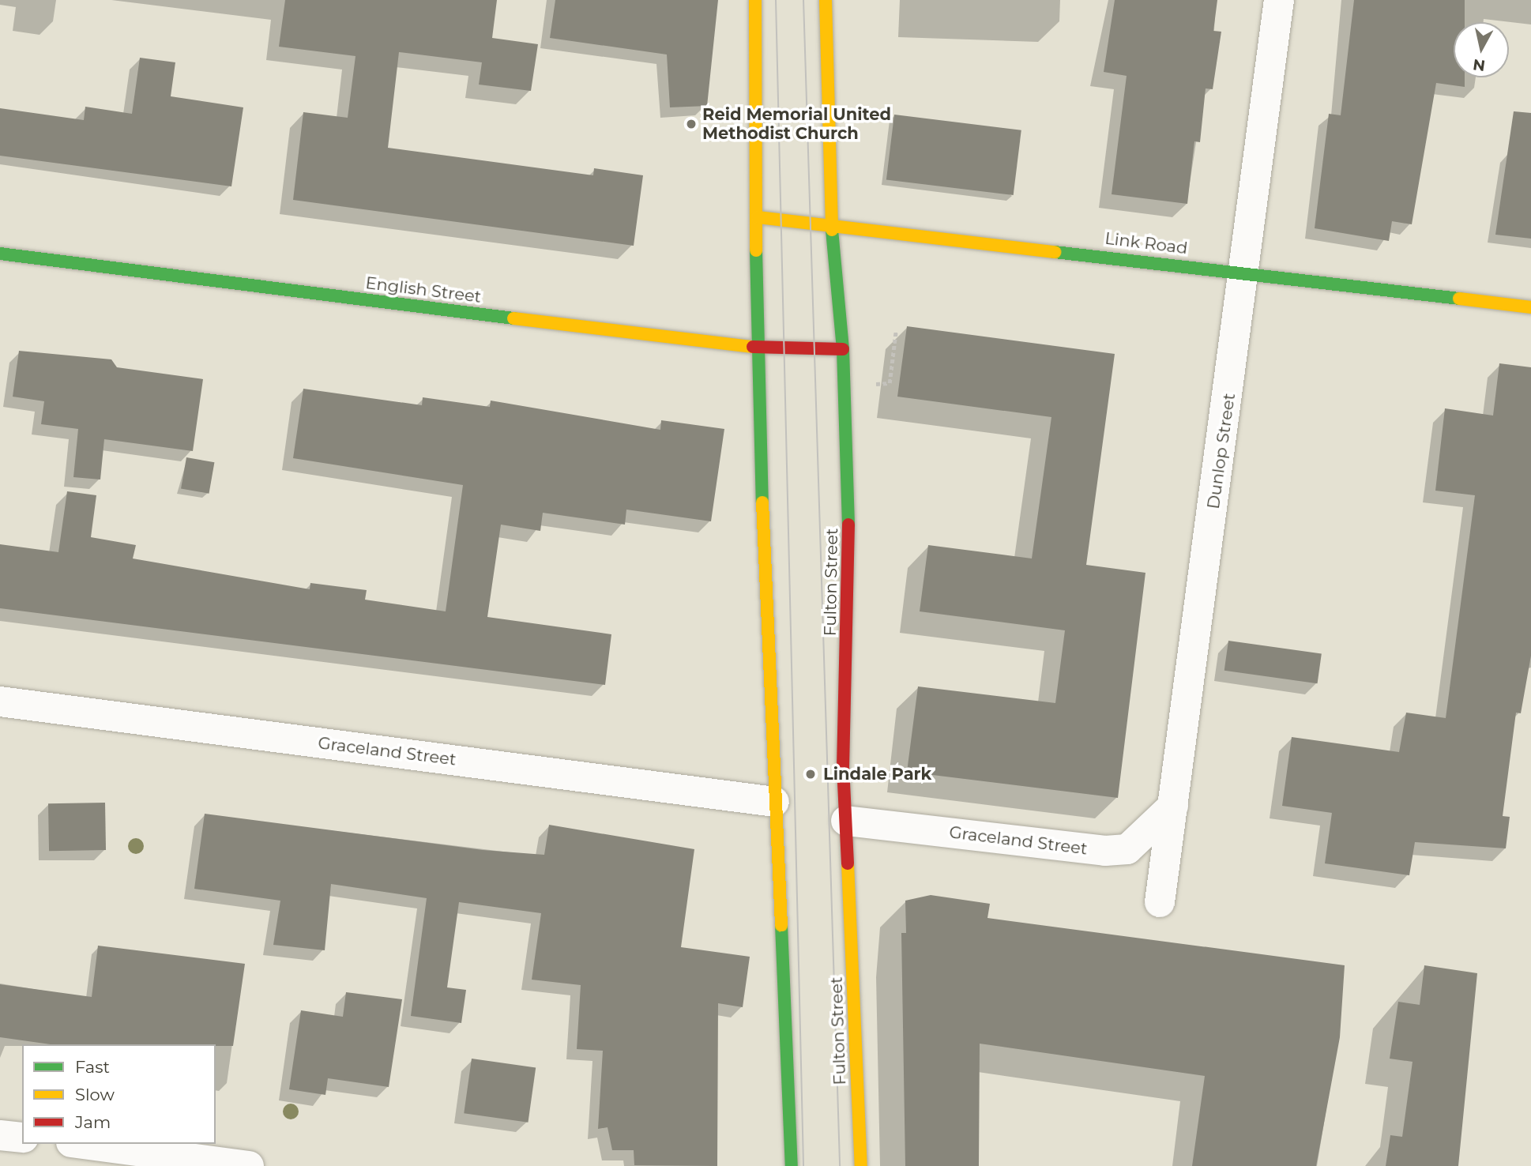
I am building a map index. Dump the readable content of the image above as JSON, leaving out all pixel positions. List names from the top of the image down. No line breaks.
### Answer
{"streets":{"main road":["Link Road","English Street","Fulton Street"],"street":["Dunlop Street","Graceland Street"]},"crossings":[["Link Road","Dunlop Street"],["Link Road","Fulton Street"],["English Street","Fulton Street"],["Dunlop Street","Graceland Street"],["Fulton Street","Graceland Street"]],"places":["Reid Memorial United Methodist Church","Lindale Park"],"legend":["Fast","Slow","Jam"],"north":"bottom"}
